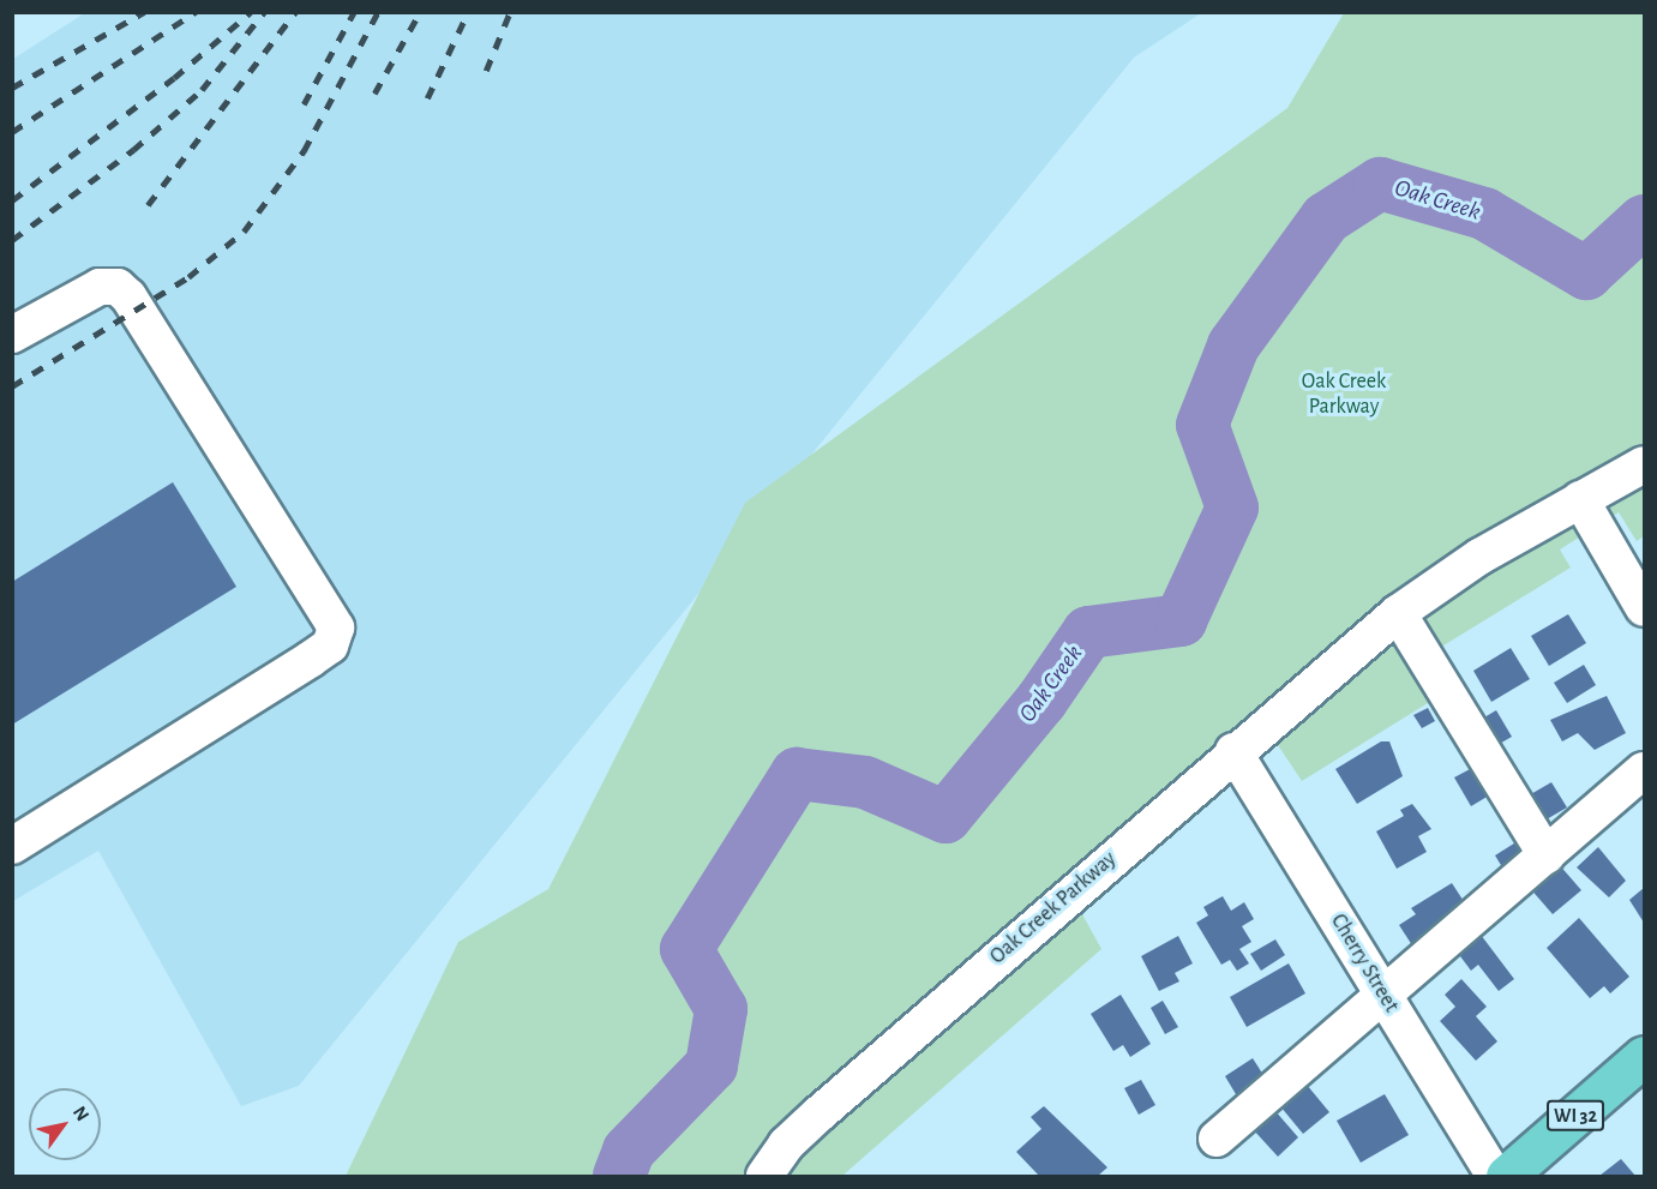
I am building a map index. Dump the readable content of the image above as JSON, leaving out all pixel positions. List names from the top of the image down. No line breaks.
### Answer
{"streets":{"main road":["WI 32"],"street":["Oak Creek Parkway","Cherry Street"]},"crossings":[["Oak Creek Parkway","Cherry Street"]],"water":["Oak Creek"],"parks":["Oak Creek Parkway"],"north":"top right"}
